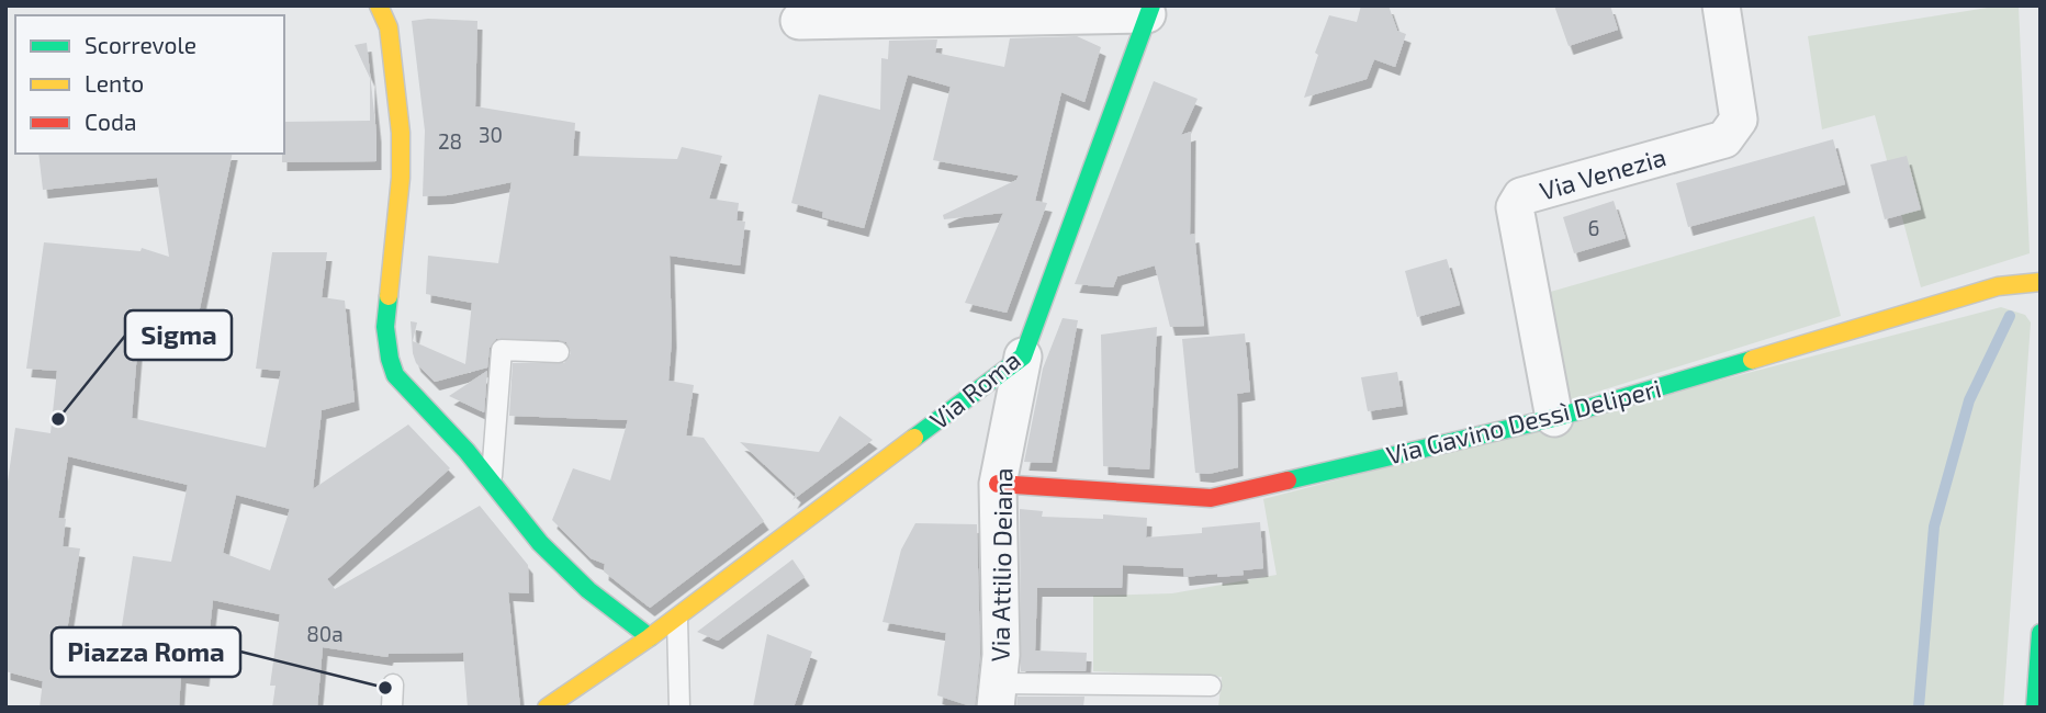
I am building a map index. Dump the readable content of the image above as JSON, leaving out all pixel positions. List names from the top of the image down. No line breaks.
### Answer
{"streets":{"street":["Via Venezia","Via Roma","Via Gavino Dessì Deliperi","Via Attilio Deiana"]},"crossings":[["Via Venezia","Via Gavino Dessì Deliperi"],["Via Roma","Via Attilio Deiana"],["Via Gavino Dessì Deliperi","Via Attilio Deiana"]],"places":["Sigma","Piazza Roma"],"house_numbers":["30","28","6","80a"],"legend":["Scorrevole","Lento","Coda"]}
